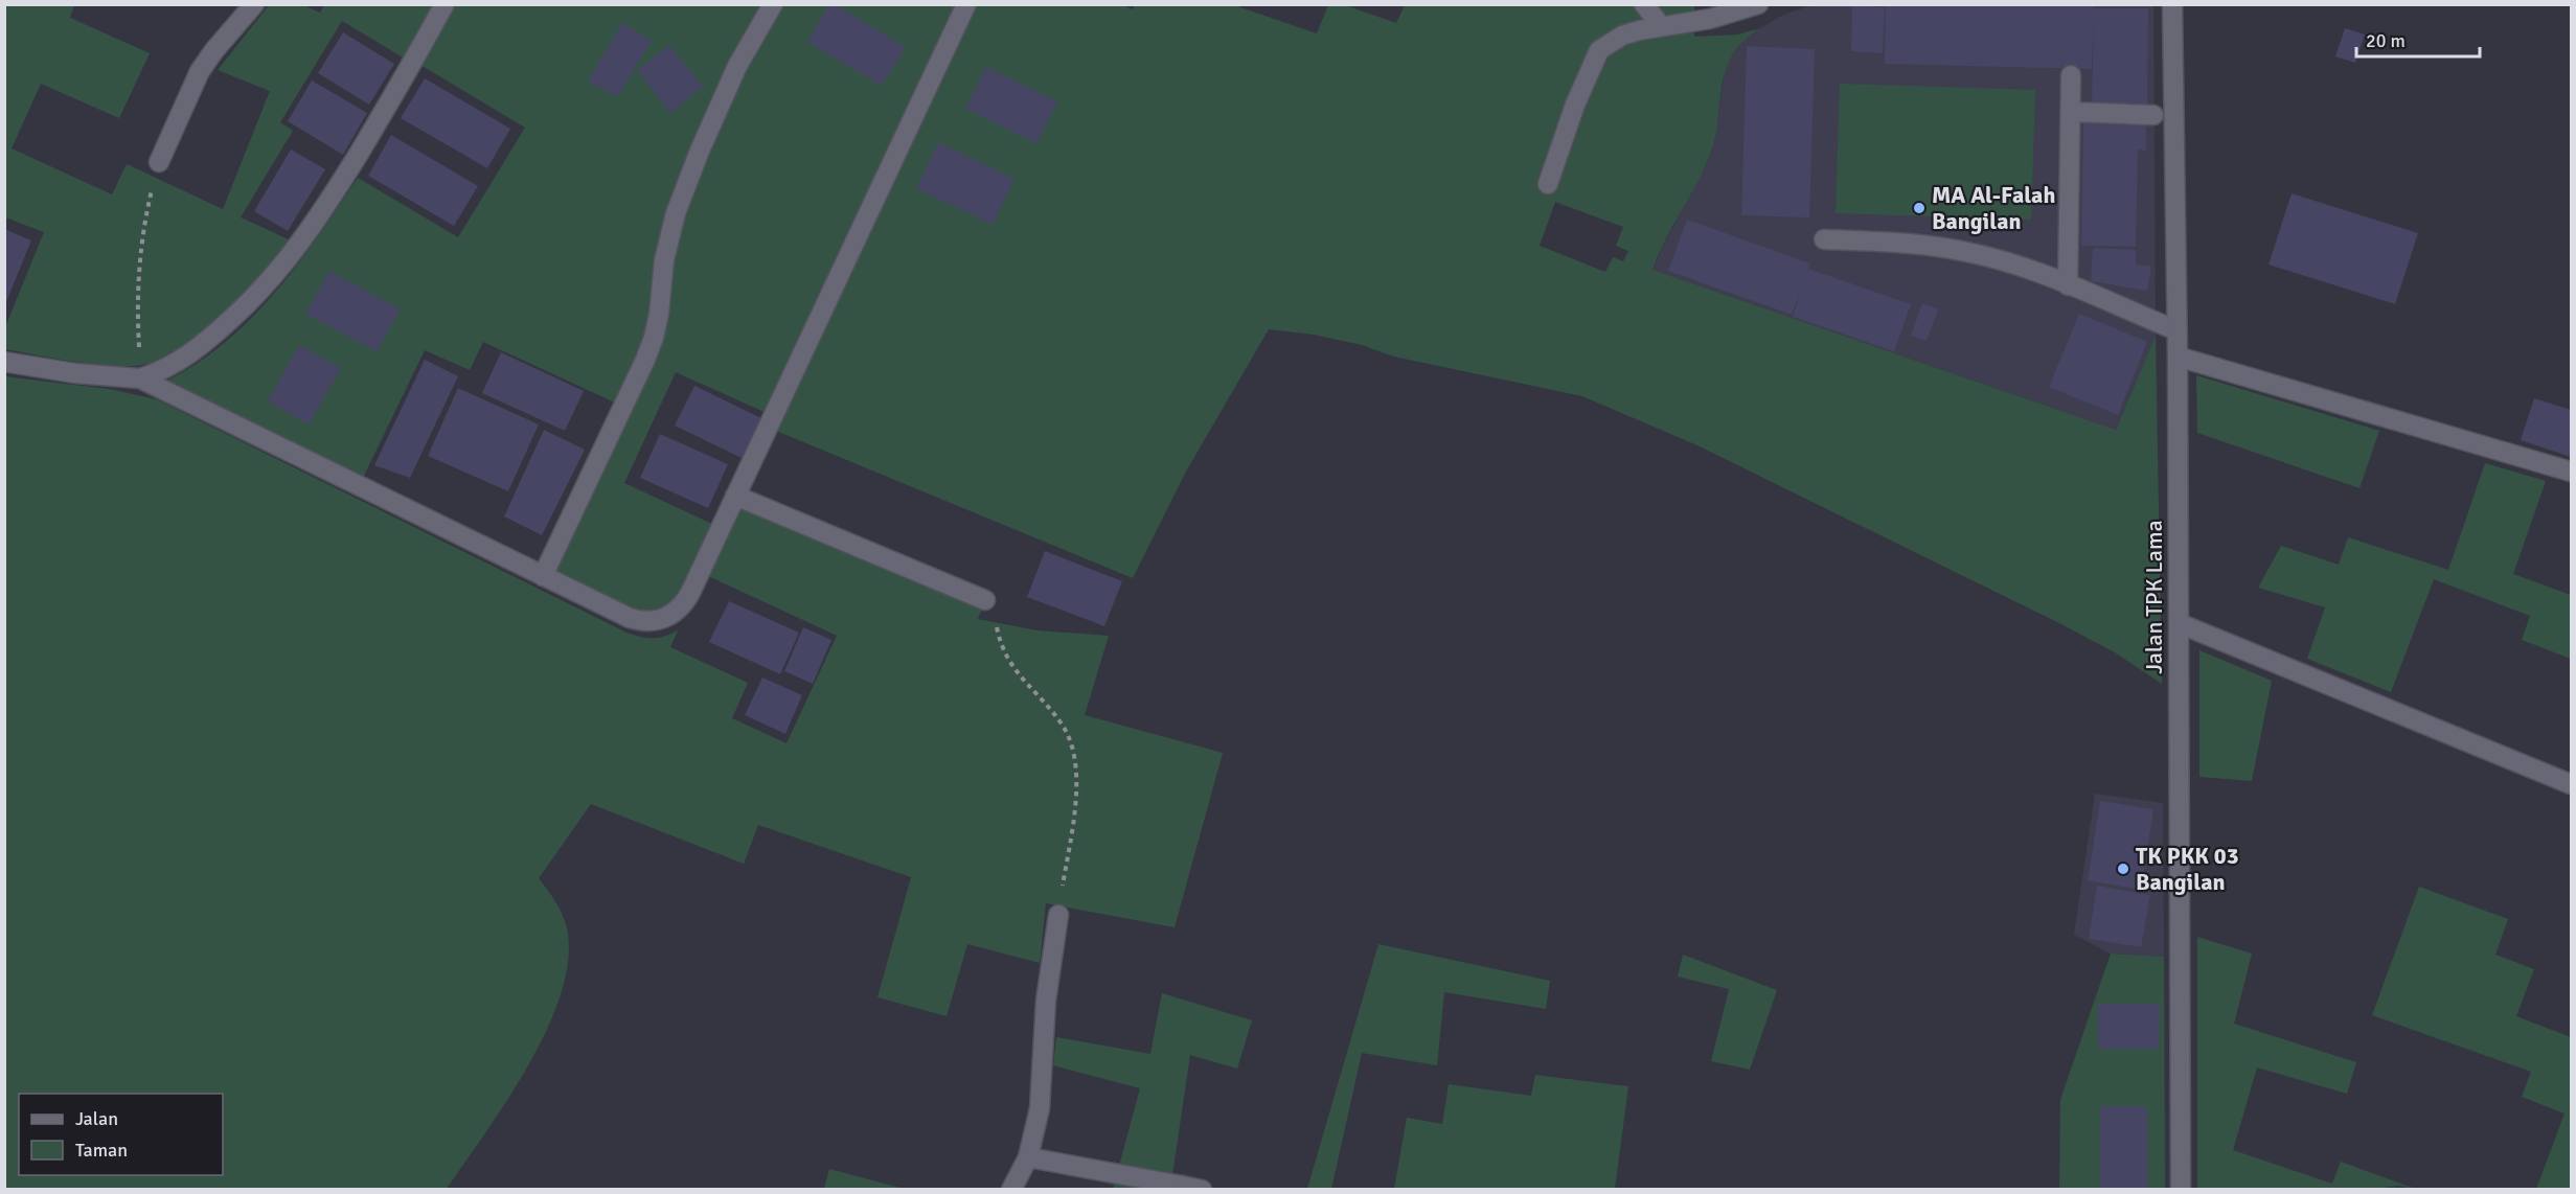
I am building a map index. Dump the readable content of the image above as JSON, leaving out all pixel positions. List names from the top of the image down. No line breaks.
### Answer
{"streets":{"street":["Jalan TPK Lama"]},"places":["MA Al-Falah Bangilan","TK PKK 03 Bangilan"],"legend":["Jalan","Taman"],"scale_bar":"20 m"}
